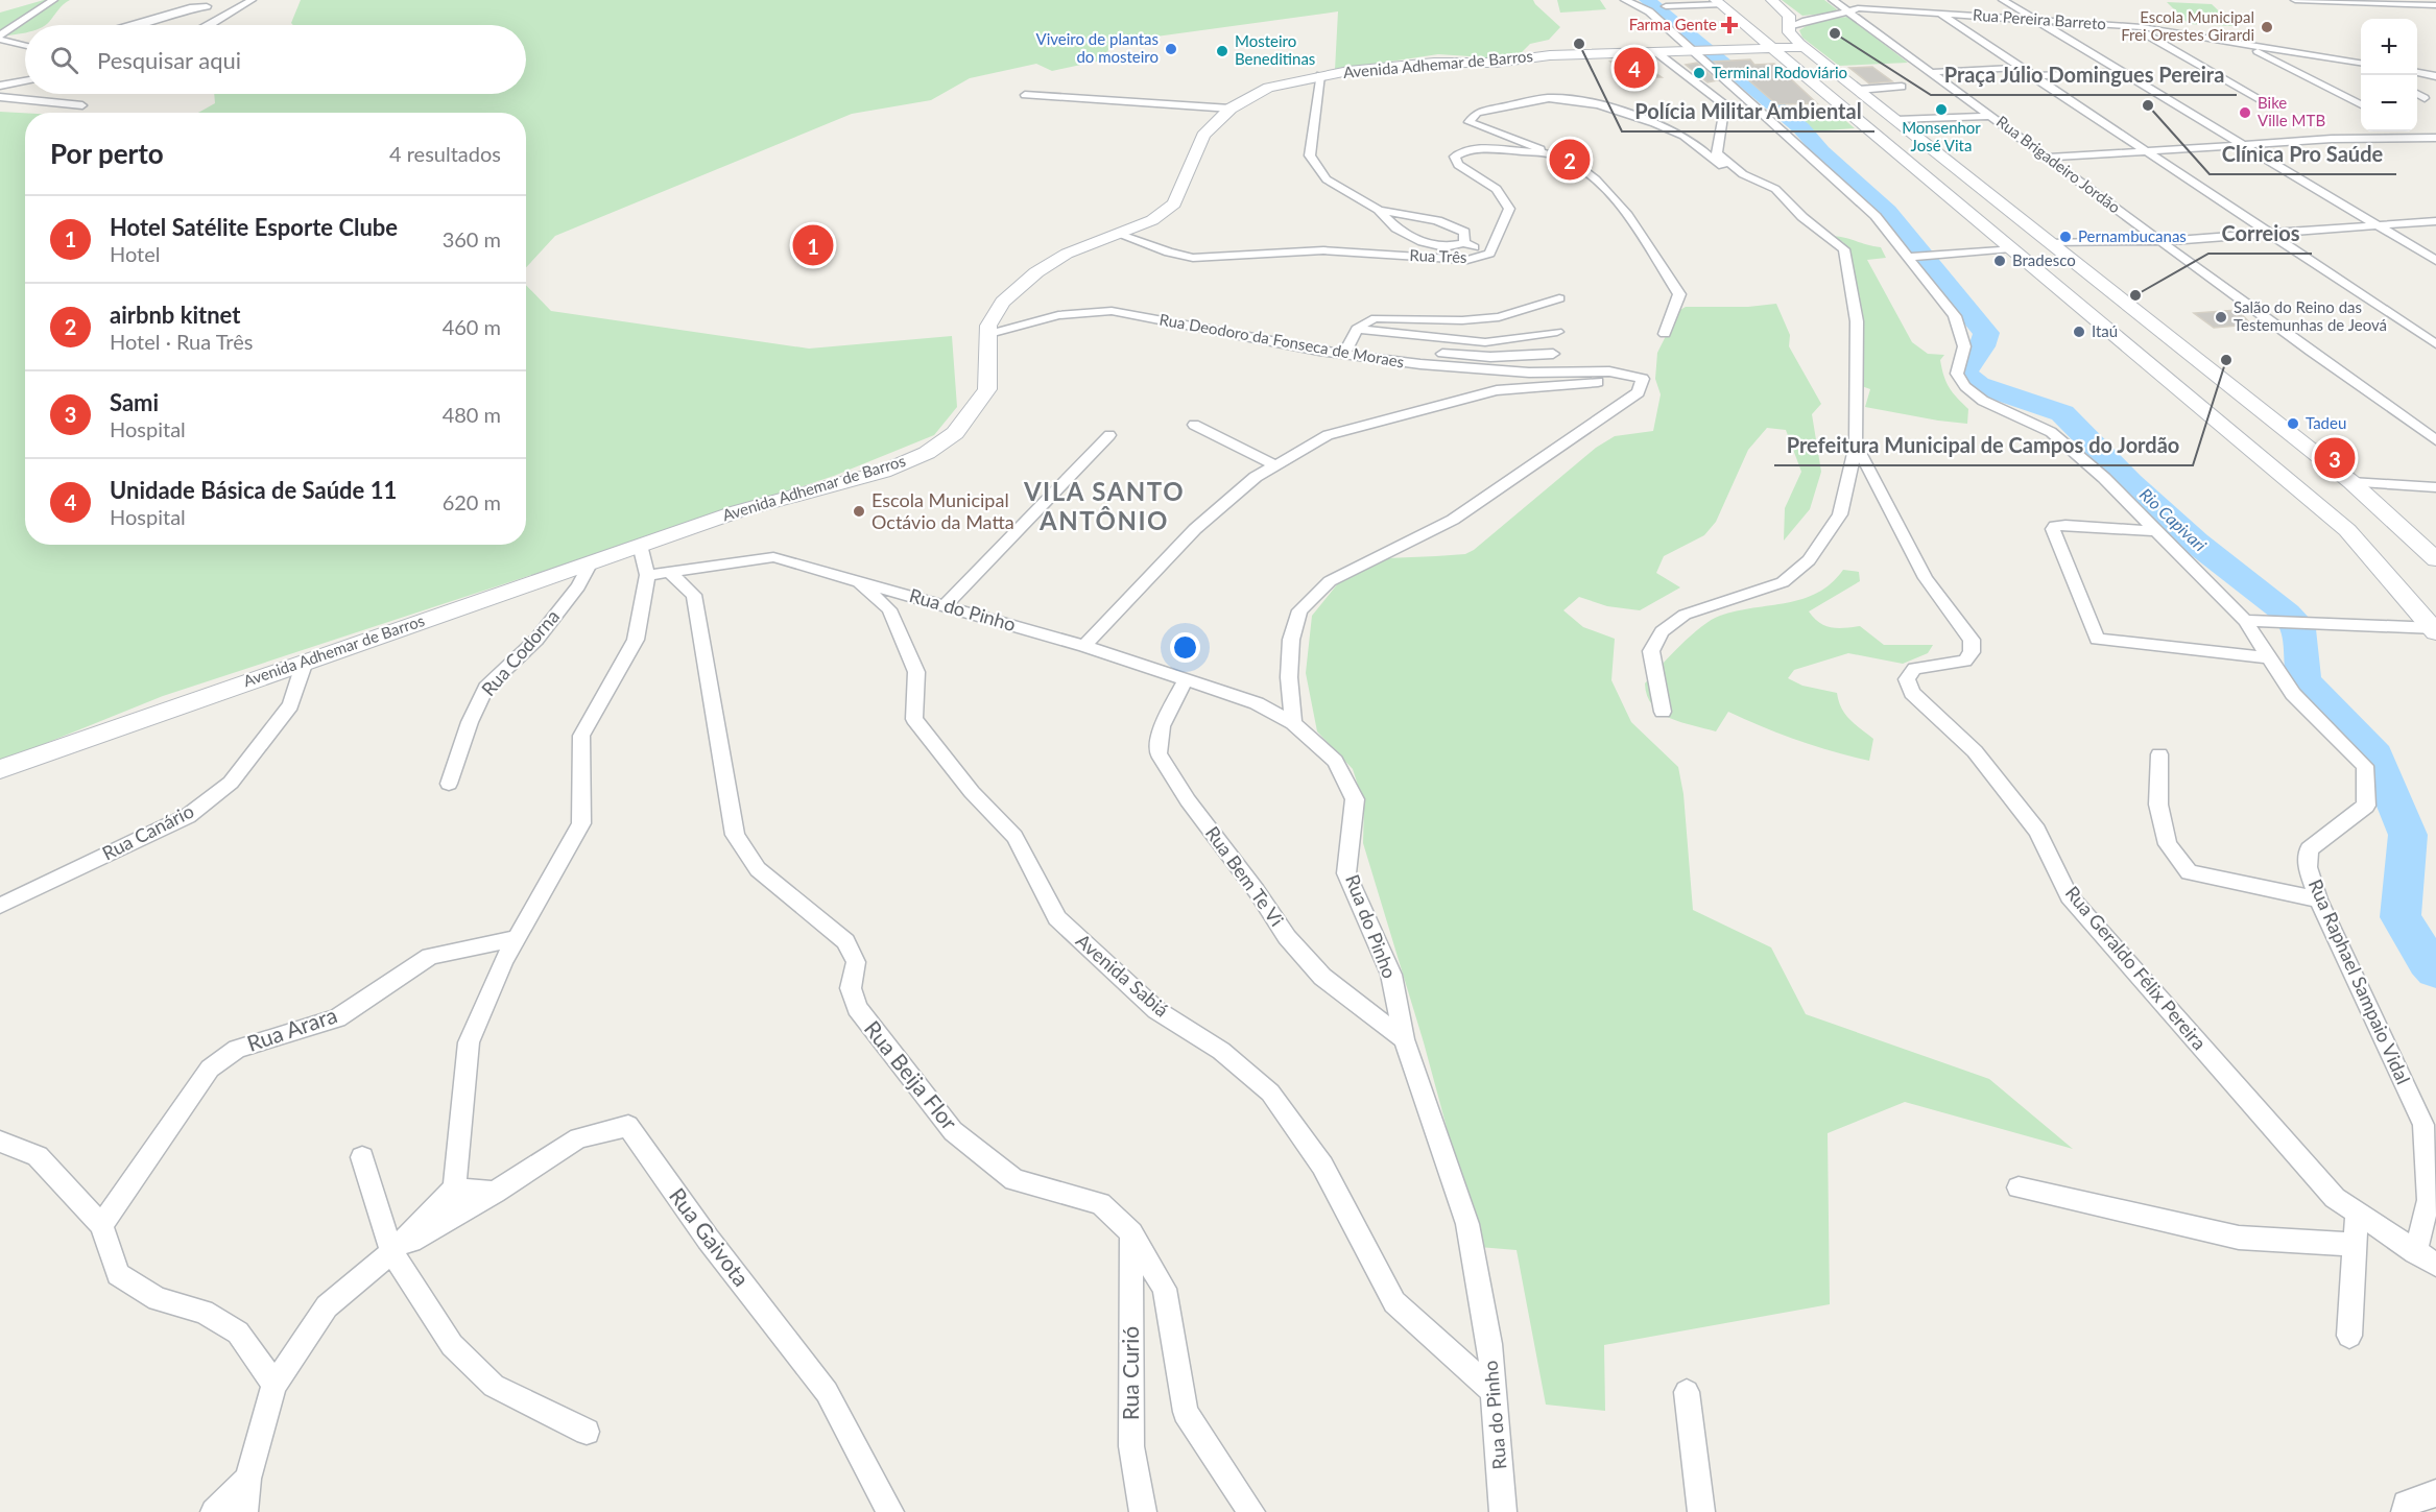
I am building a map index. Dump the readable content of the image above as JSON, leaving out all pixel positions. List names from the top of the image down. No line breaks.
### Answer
{"streets":{"main road":["Avenida Adhemar de Barros"],"street":["Rua Pereira Barreto","Rua Brigadeiro Jordão","Rua Três","Rua Deodoro da Fonseca de Moraes","Rua do Pinho","Rua Codorna","Rua Canário","Rua Bem Te Vi","Rua Geraldo Félix Pereira","Avenida Sabiá","Rua Raphael Sampaio Vidal","Rua Arara","Rua Beija Flor","Rua Gaivota","Rua Curió"]},"crossings":[["Rua Pereira Barreto","Avenida Adhemar de Barros"],["Rua Pereira Barreto","Rua Brigadeiro Jordão"],["Avenida Adhemar de Barros","Rua Três"],["Avenida Adhemar de Barros","Rua Deodoro da Fonseca de Moraes"],["Avenida Adhemar de Barros","Rua Codorna"],["Avenida Adhemar de Barros","Rua Canário"],["Avenida Adhemar de Barros","Rua Raphael Sampaio Vidal"],["Rua do Pinho","Rua Bem Te Vi"],["Rua do Pinho","Avenida Sabiá"],["Rua do Pinho","Rua Beija Flor"],["Rua Geraldo Félix Pereira","Rua Raphael Sampaio Vidal"],["Rua Beija Flor","Rua Curió"]],"districts":["VILA SANTO ANTÔNIO"],"water":["Rio Capivari"],"places":{"health":["Farma Gente"],"other":["Escola Municipal Frei Orestes Girardi","Praça Júlio Domingues Pereira","Polícia Militar Ambiental","Viveiro de plantas do mosteiro","Mosteiro Beneditinas","Terminal Rodoviário","Clínica Pro Saúde","Monsenhor José Vita","Bike Ville MTB","Pernambucanas","Bradesco","Correios","Salão do Reino das Testemunhas de Jeová","Itaú","Prefeitura Municipal de Campos do Jordão","Tadeu","Escola Municipal Octávio da Matta"]},"page":{"map_buttons":["+","−"],"search":"Pesquisar aqui","pins":["4","2","1","3"],"heading":["Por perto","4 resultados"],"list":[{"mark":"1","name":"Hotel Satélite Esporte Clube","note":"Hotel","value":"360 m"},{"mark":"2","name":"airbnb kitnet","note":"Hotel · Rua Três","value":"460 m"},{"mark":"3","name":"Sami","note":"Hospital","value":"480 m"},{"mark":"4","name":"Unidade Básica de Saúde 11","note":"Hospital","value":"620 m"}]}}
